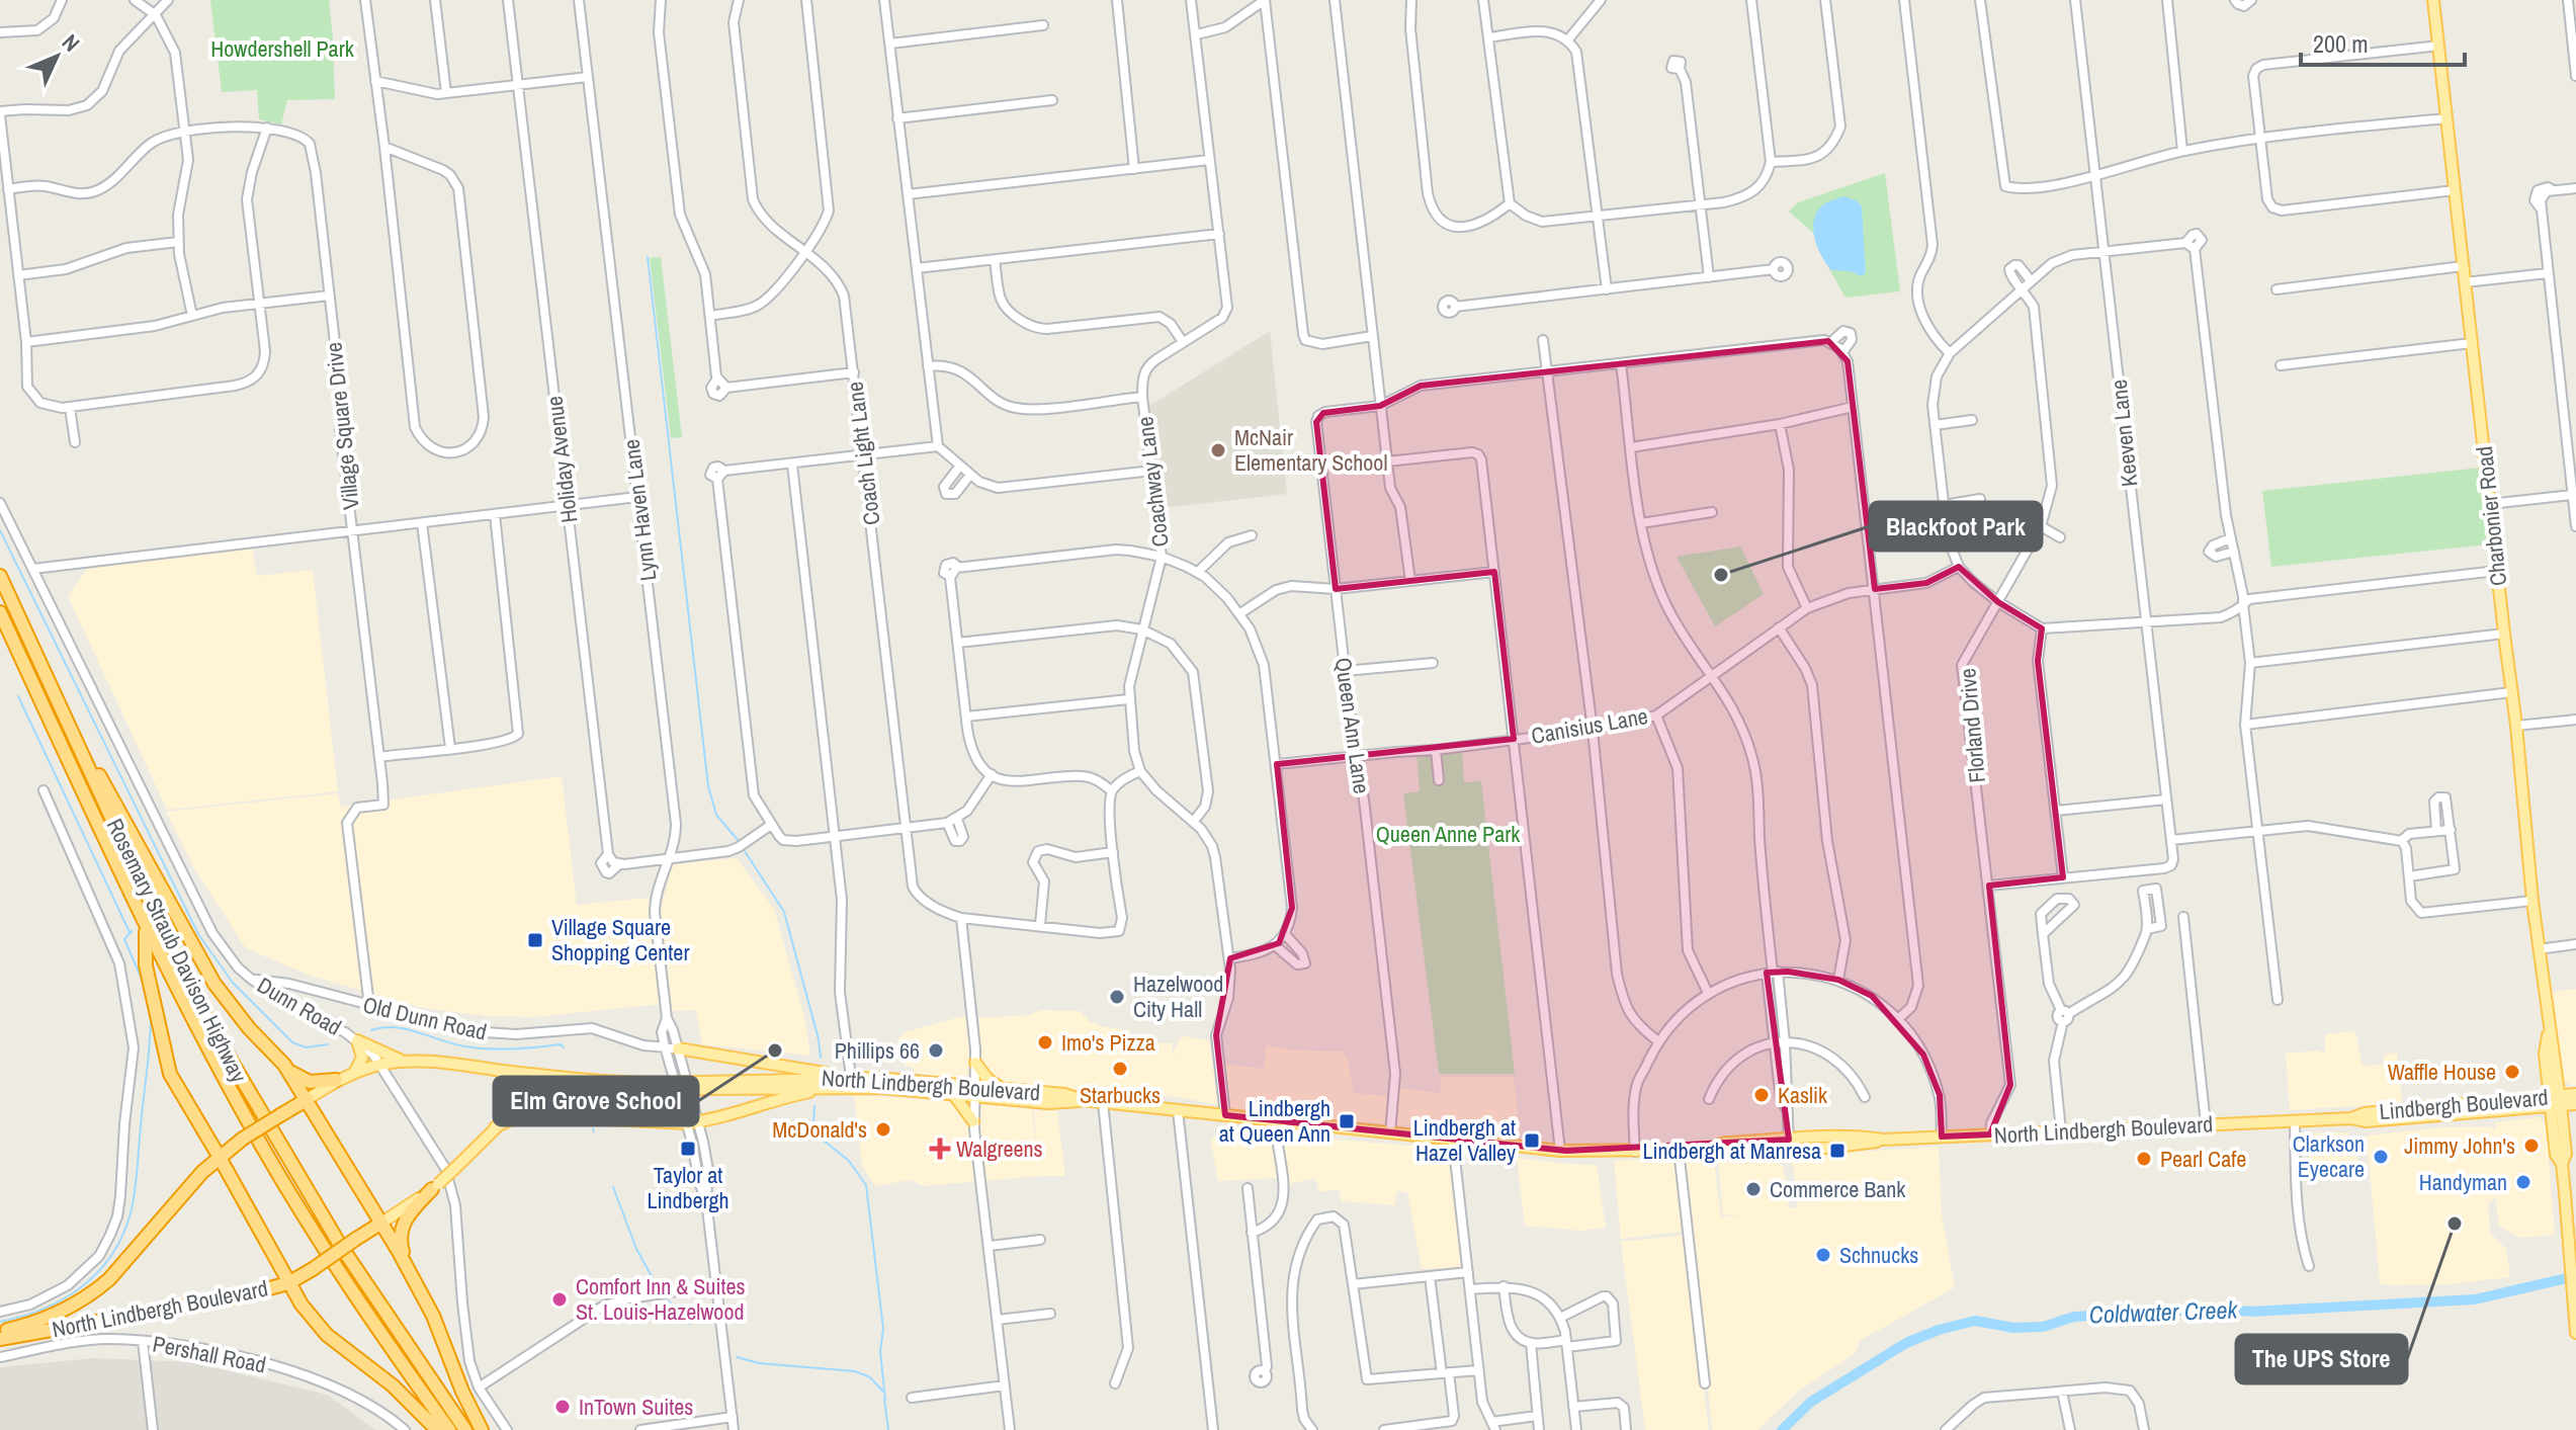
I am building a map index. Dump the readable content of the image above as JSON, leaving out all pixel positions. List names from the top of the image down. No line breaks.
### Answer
{"streets":{"highway":["Rosemary Straub Davison Highway","North Lindbergh Boulevard"],"main road":["Charbonier Road","Lindbergh Boulevard"],"street":["Village Square Drive","Keeven Lane","Coach Light Lane","Holiday Avenue","Coachway Lane","Lynn Haven Lane","Queen Ann Lane","Canisius Lane","Florland Drive","Dunn Road","Old Dunn Road","Pershall Road"]},"crossings":[["Village Square Drive","Old Dunn Road"],["Holiday Avenue","Lynn Haven Lane"],["Lynn Haven Lane","Old Dunn Road"],["Charbonier Road","Lindbergh Boulevard"],["Queen Ann Lane","Canisius Lane"],["Queen Ann Lane","North Lindbergh Boulevard"],["Florland Drive","North Lindbergh Boulevard"],["Dunn Road","Old Dunn Road"],["Dunn Road","North Lindbergh Boulevard"],["North Lindbergh Boulevard","Lindbergh Boulevard"]],"water":["Coldwater Creek"],"parks":["Howdershell Park","Queen Anne Park"],"places":{"other":["McNair Elementary School","Blackfoot Park","Hazelwood City Hall","Imo's Pizza","Elm Grove School","Phillips 66","Starbucks","Waffle House","Kaslik","McDonald's","Jimmy John's","Clarkson Eyecare","Pearl Cafe","Handyman","Commerce Bank","The UPS Store","Schnucks","Comfort Inn & Suites St. Louis-Hazelwood","InTown Suites"],"transit":["Village Square Shopping Center","Lindbergh at Queen Ann","Lindbergh at Hazel Valley","Taylor at Lindbergh","Lindbergh at Manresa"],"health":["Walgreens"]},"scale_bar":"200 m","north":"top right"}
